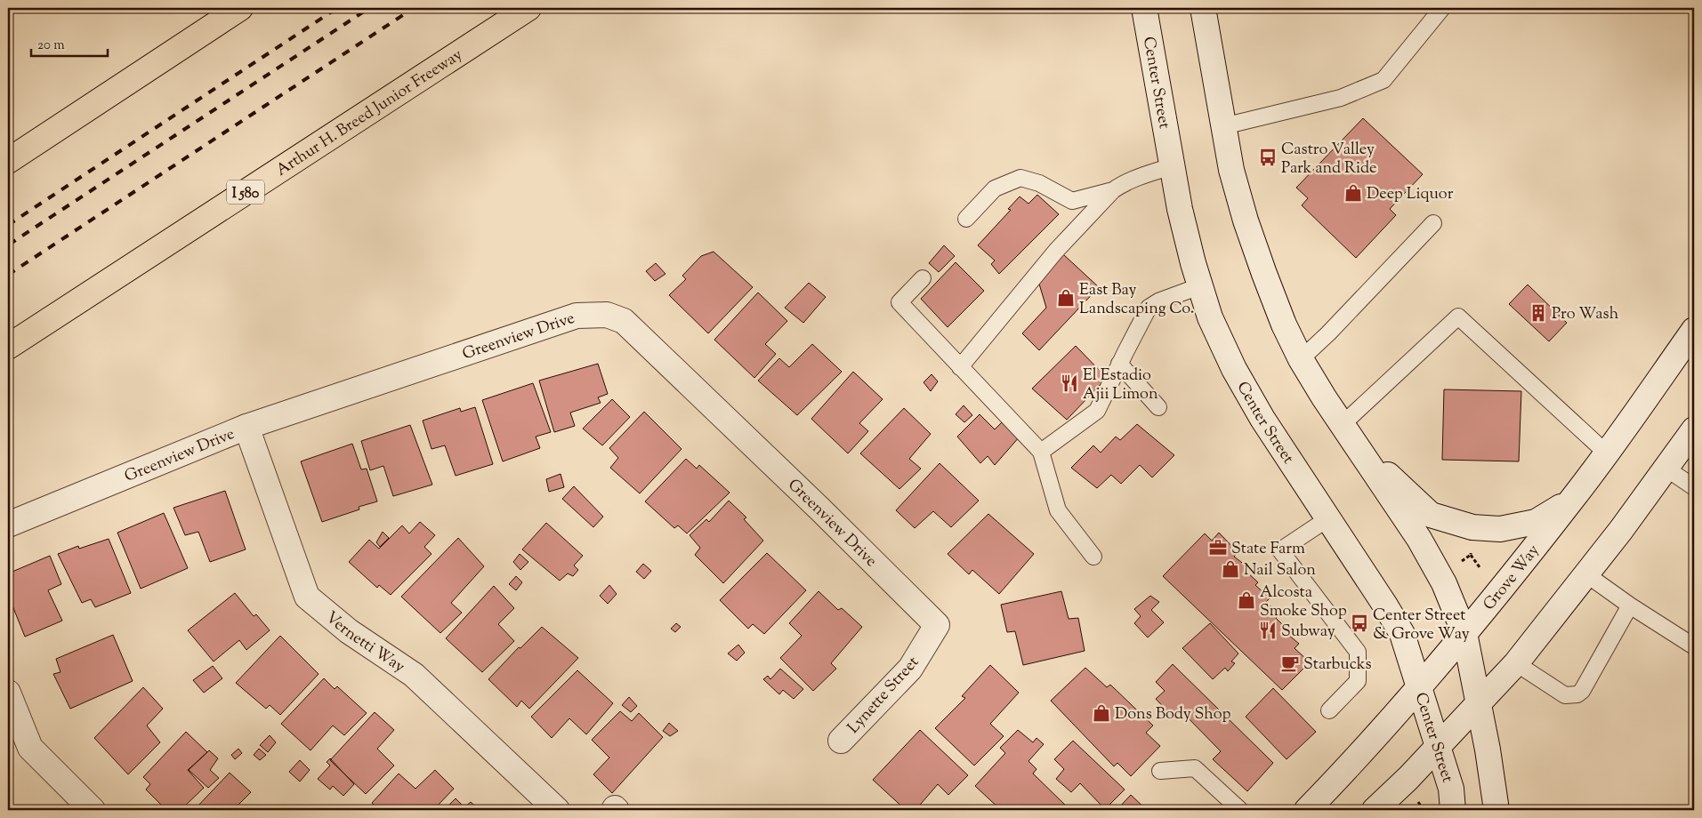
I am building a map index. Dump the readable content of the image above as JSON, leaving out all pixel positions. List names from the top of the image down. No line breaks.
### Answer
{"streets":{"highway":["Arthur H. Breed Junior Freeway","I 580"],"main road":["Center Street","Greenview Drive","Grove Way","Vernetti Way","Lynette Street"]},"crossings":[["Center Street","Grove Way"],["Greenview Drive","Vernetti Way"],["Greenview Drive","Lynette Street"]],"places":{"bus stop":["Castro Valley Park and Ride","Center Street & Grove Way"],"shop":["Deep Liquor","East Bay Landscaping Co.","Nail Salon","Alcosta Smoke Shop","Dons Body Shop"],"building":["Pro Wash"],"restaurant":["El Estadio Ajii Limon","Subway"],"office":["State Farm"],"cafe":["Starbucks"]},"scale_bar":"20 m"}
